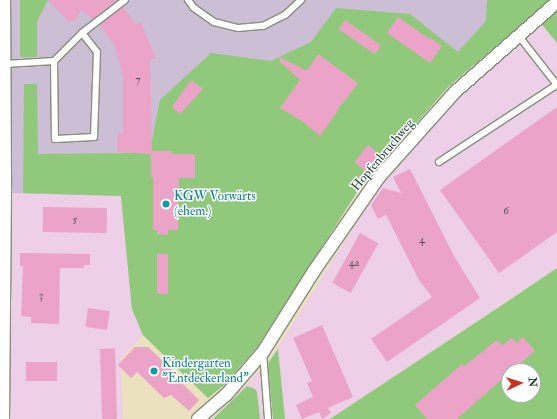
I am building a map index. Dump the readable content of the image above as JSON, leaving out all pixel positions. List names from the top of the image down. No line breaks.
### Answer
{"streets":{"street":["Hopfenbruchweg"]},"places":["KGW Vorwärts (ehem.)","Kindergarten \"Entdeckerland\""],"house_numbers":["7","6","5","4","4a","3"],"north":"right"}
